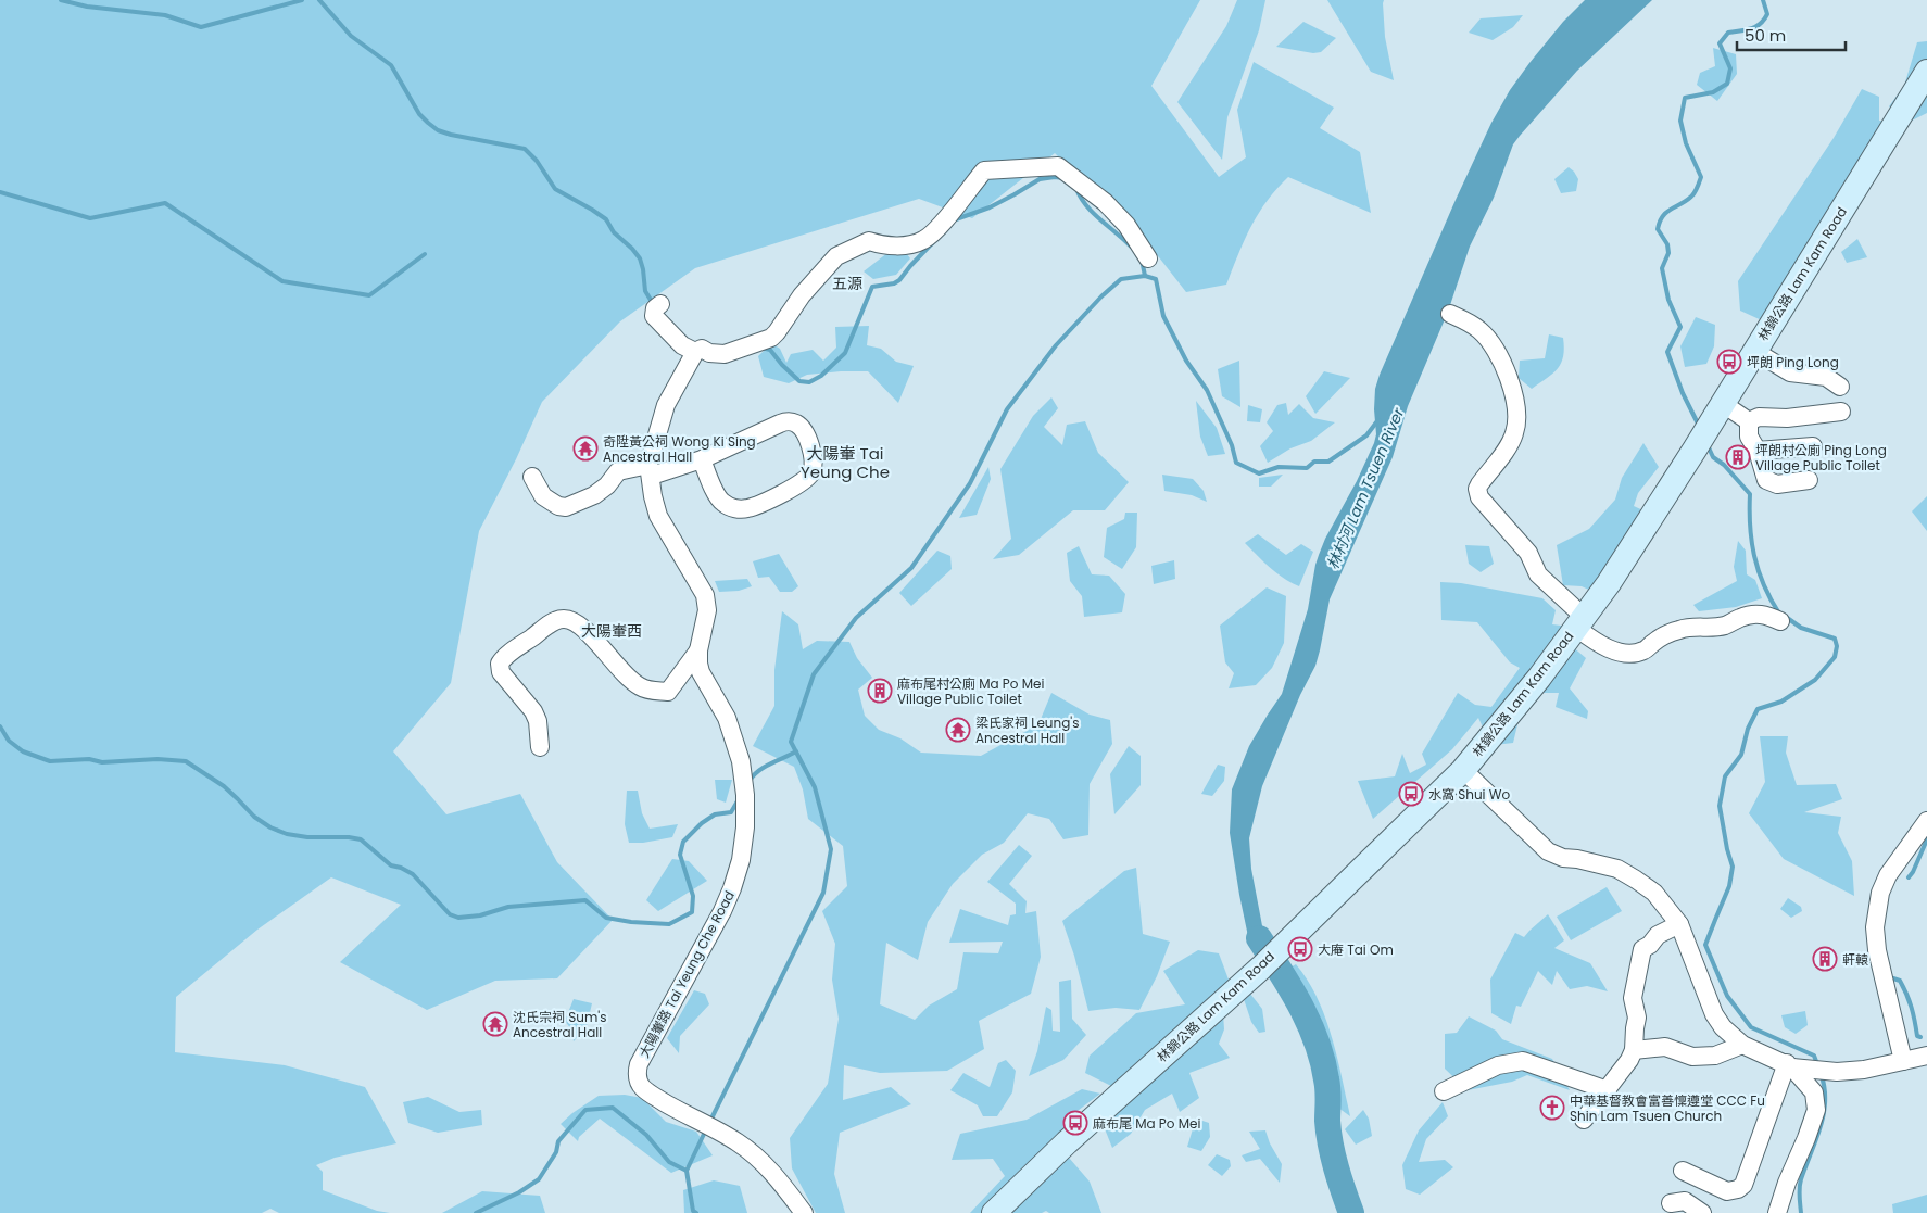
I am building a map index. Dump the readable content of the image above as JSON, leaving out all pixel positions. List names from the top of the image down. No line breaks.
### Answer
{"streets":{"main road":["林錦公路 Lam Kam Road"],"street":["大陽輋路 Tai Yeung Che Road"]},"districts":["五源","大陽輋 Tai Yeung Che","大陽輋西"],"water":["林村河 Lam Tsuen River"],"places":{"bus stop":["坪朗 Ping Long","水窩 Shui Wo","大庵 Tai Om","麻布尾 Ma Po Mei"],"temple":["奇陞黃公祠 Wong Ki Sing Ancestral Hall","梁氏家祠 Leung's Ancestral Hall","沈氏宗祠 Sum's Ancestral Hall"],"building":["坪朗村公廁 Ping Long Village Public Toilet","麻布尾村公廁 Ma Po Mei Village Public Toilet","軒轅"],"church":["中華基督教會富善懍遵堂 CCC Fu Shin Lam Tsuen Church"]},"scale_bar":"50 m"}
